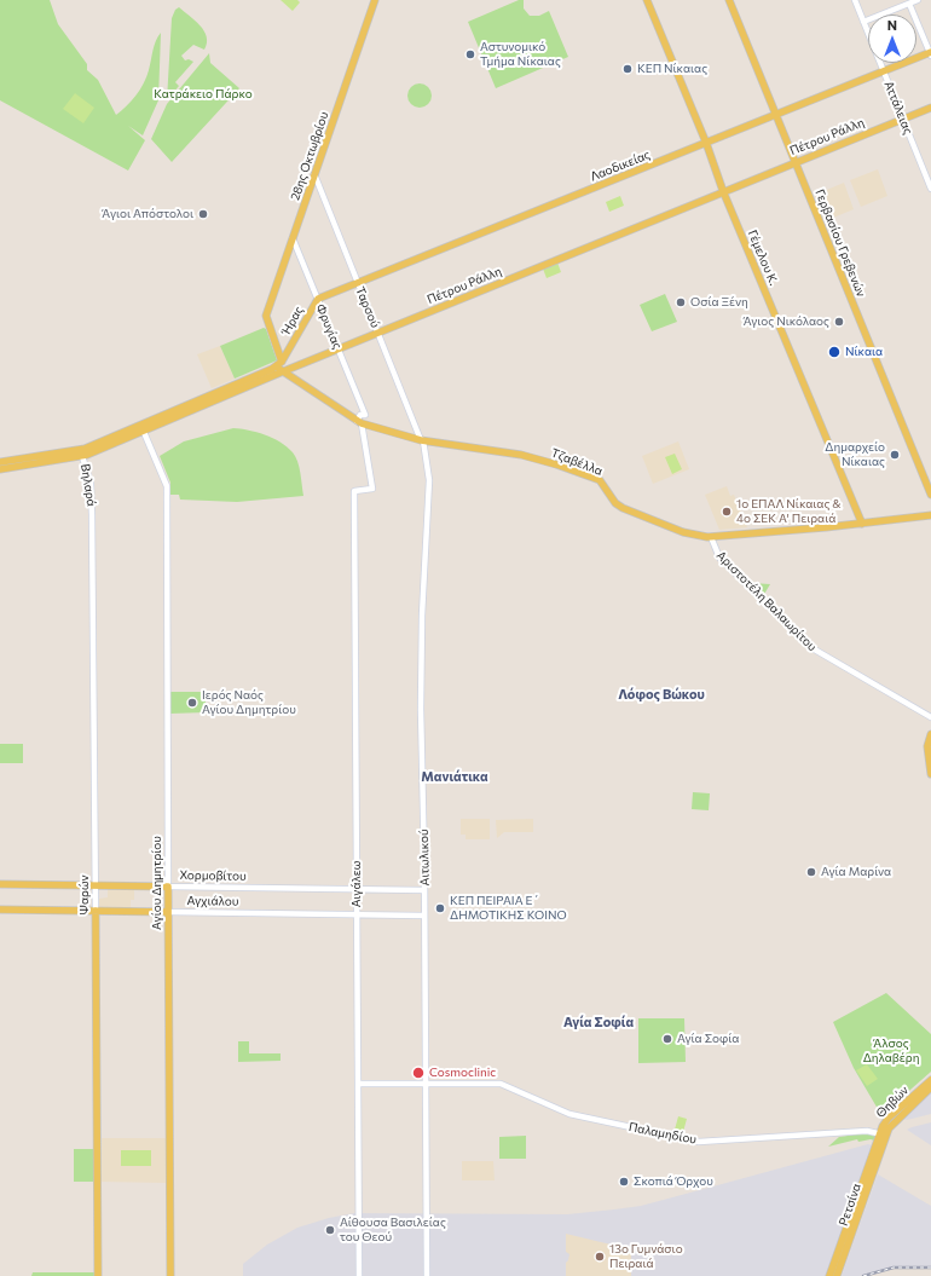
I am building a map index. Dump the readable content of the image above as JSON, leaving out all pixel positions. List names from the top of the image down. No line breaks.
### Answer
{"streets":{"main road":["Πέτρου Ράλλη","28ης Οκτωβρίου","Λαοδικείας","Γερβασίου Γρεβενών","Γέμελου Κ.","Ήρας","Τζαβέλλα","Χορμοβίτου","Αγίου Δημητρίου","Ψαρών","Αγχιάλου","Θηβών","Ρετσίνα"],"street":["Αττάλειας","Ταρσού","Φρυγίας","Βηλαρά","Αριστοτέλη Βαλαωρίτου","Αιτωλικού","Αιγάλεω","Παλαμηδίου"]},"crossings":[["Αττάλειας","Πέτρου Ράλλη"],["Αττάλειας","Λαοδικείας"],["Πέτρου Ράλλη","28ης Οκτωβρίου"],["Πέτρου Ράλλη","Γερβασίου Γρεβενών"],["Πέτρου Ράλλη","Γέμελου Κ."],["Πέτρου Ράλλη","Ταρσού"],["Πέτρου Ράλλη","Φρυγίας"],["Πέτρου Ράλλη","Τζαβέλλα"],["Πέτρου Ράλλη","Βηλαρά"],["Πέτρου Ράλλη","Αγίου Δημητρίου"],["28ης Οκτωβρίου","Ταρσού"],["28ης Οκτωβρίου","Φρυγίας"],["28ης Οκτωβρίου","Τζαβέλλα"],["Λαοδικείας","Γερβασίου Γρεβενών"],["Λαοδικείας","Γέμελου Κ."],["Λαοδικείας","Ταρσού"],["Λαοδικείας","Ήρας"],["Λαοδικείας","Φρυγίας"],["Γέμελου Κ.","Τζαβέλλα"],["Ταρσού","Τζαβέλλα"],["Ταρσού","Αιτωλικού"],["Ήρας","Φρυγίας"],["Φρυγίας","Τζαβέλλα"],["Φρυγίας","Αιγάλεω"],["Τζαβέλλα","Αριστοτέλη Βαλαωρίτου"],["Τζαβέλλα","Αιτωλικού"],["Τζαβέλλα","Αιγάλεω"],["Βηλαρά","Ψαρών"],["Αιτωλικού","Χορμοβίτου"],["Αιτωλικού","Αγχιάλου"],["Αιτωλικού","Παλαμηδίου"],["Χορμοβίτου","Αγίου Δημητρίου"],["Χορμοβίτου","Αιγάλεω"],["Χορμοβίτου","Ψαρών"],["Αγίου Δημητρίου","Αγχιάλου"],["Αιγάλεω","Αγχιάλου"],["Αιγάλεω","Παλαμηδίου"],["Ψαρών","Αγχιάλου"],["Θηβών","Παλαμηδίου"],["Θηβών","Ρετσίνα"],["Παλαμηδίου","Ρετσίνα"]],"districts":["Λόφος Βώκου","Μανιάτικα","Αγία Σοφία"],"parks":["Κατράκειο Πάρκο","Άλσος Δηλαβέρη"],"places":["Αστυνομικό Τμήμα Νίκαιας","ΚΕΠ Νίκαιας","Άγιοι Απόστολοι","Οσία Ξένη","Άγιος Νικόλαος","Νίκαια","Δημαρχείο Νίκαιας","1ο ΕΠΑΛ Νίκαιας & 4ο ΣΕΚ Α' Πειραιά","Ιερός Ναός Αγίου Δημητρίου","Αγία Μαρίνα","ΚΕΠ ΠΕΙΡΑΙΑ Ε΄ ΔΗΜΟΤΙΚΗΣ ΚΟΙΝΟ","Αγία Σοφία","Cosmoclinic","Σκοπιά Όρχου","Αίθουσα Βασιλείας του Θεού","13ο Γυμνάσιο Πειραιά"],"north":"top"}
